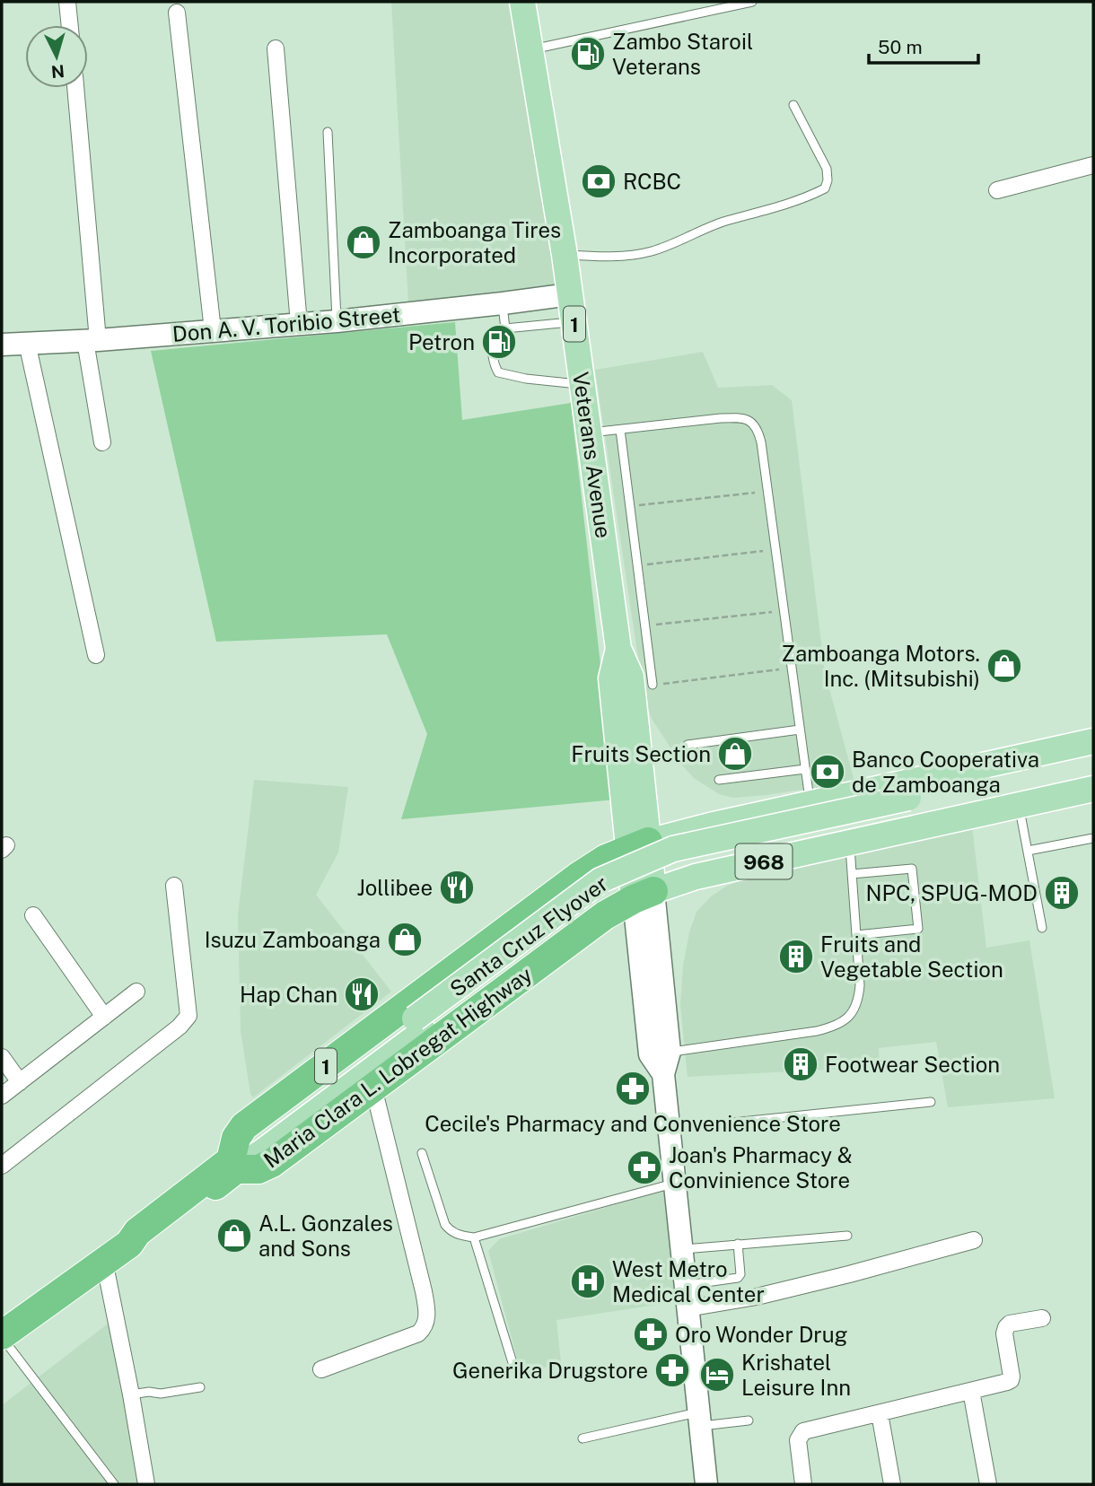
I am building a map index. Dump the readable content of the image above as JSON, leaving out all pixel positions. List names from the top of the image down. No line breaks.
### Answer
{"streets":{"highway":["1","Maria Clara L. Lobregat Highway"],"main road":["Don A. V. Toribio Street","Veterans Avenue","968","Santa Cruz Flyover"]},"crossings":[["Don A. V. Toribio Street","Veterans Avenue"],["1","Veterans Avenue"],["1","968"],["1","Maria Clara L. Lobregat Highway"],["Veterans Avenue","968"],["Veterans Avenue","Maria Clara L. Lobregat Highway"],["968","Maria Clara L. Lobregat Highway"],["Santa Cruz Flyover","Maria Clara L. Lobregat Highway"]],"places":{"fuel station":["Zambo Staroil Veterans","Petron"],"bank":["RCBC","Banco Cooperativa de Zamboanga"],"shop":["Zamboanga Tires Incorporated","Zamboanga Motors. Inc. (Mitsubishi)","Fruits Section","Isuzu Zamboanga","A.L. Gonzales and Sons"],"restaurant":["Jollibee","Hap Chan"],"building":["NPC, SPUG-MOD","Fruits and Vegetable Section","Footwear Section"],"pharmacy":["Cecile's Pharmacy and Convenience Store","Joan's Pharmacy & Convinience Store","Oro Wonder Drug","Generika Drugstore"],"hospital":["West Metro Medical Center"],"hotel":["Krishatel Leisure Inn"]},"scale_bar":"50 m","north":"bottom"}
